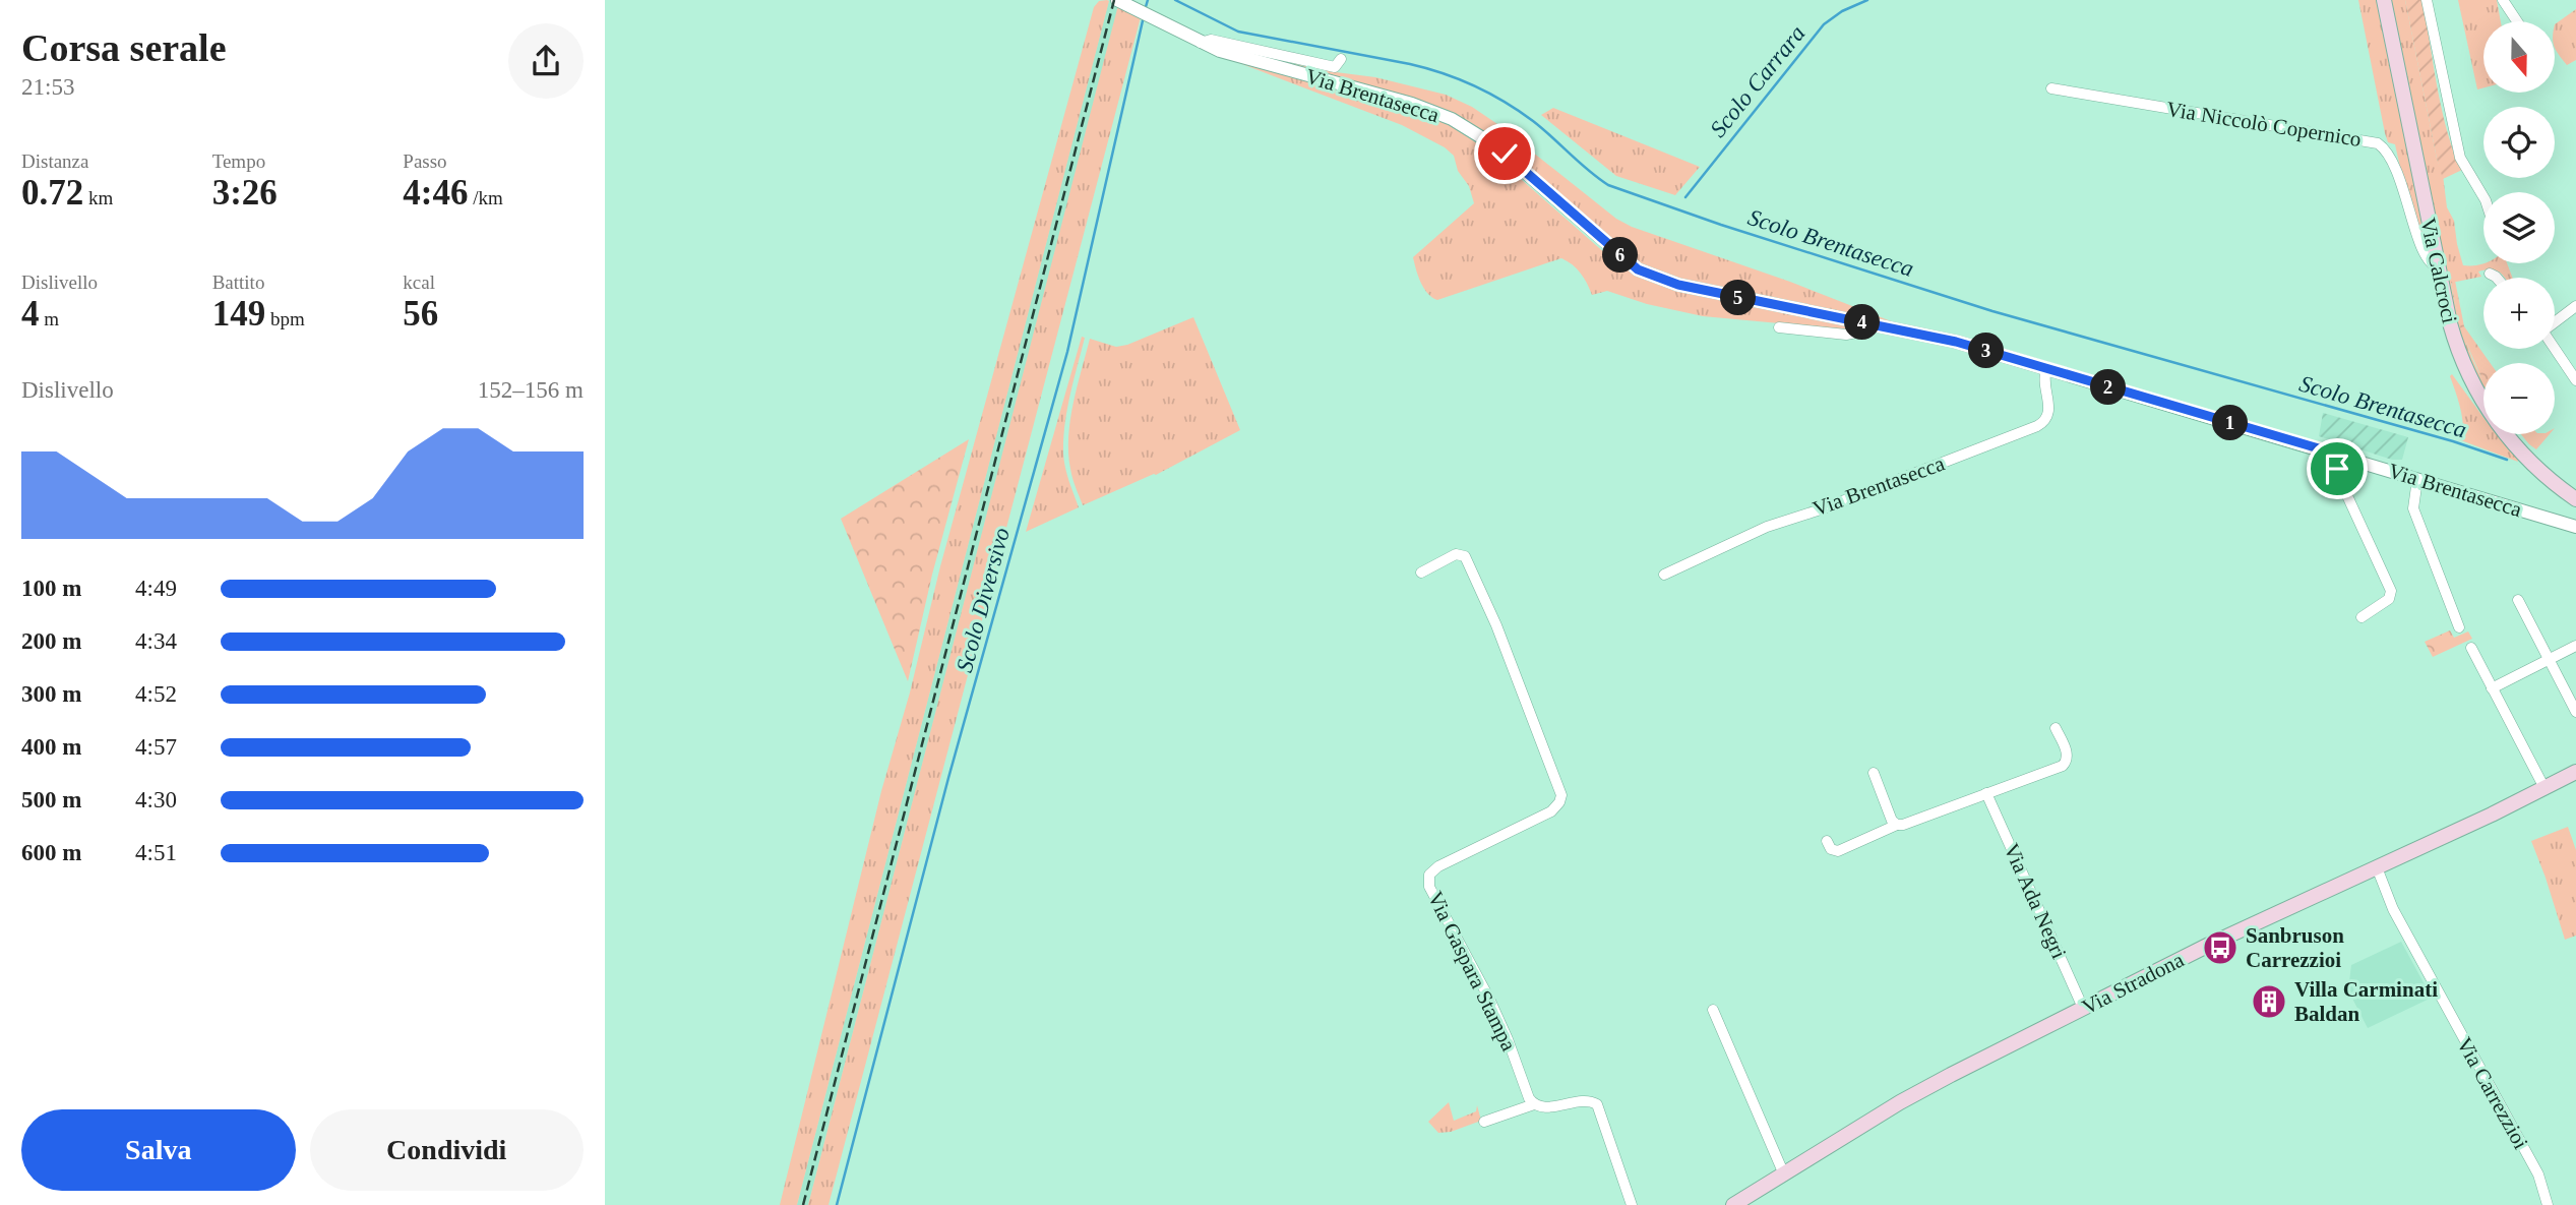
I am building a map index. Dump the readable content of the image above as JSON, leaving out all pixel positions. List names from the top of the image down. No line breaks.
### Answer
{"streets":{"main road":["Via Calcroci","Via Stradona"],"street":["Via Brentasecca","Via Niccolò Copernico","Via Ada Negri","Via Gaspara Stampa","Via Carrezzioi"]},"crossings":[["Via Niccolò Copernico","Via Calcroci"],["Via Ada Negri","Via Stradona"],["Via Stradona","Via Carrezzioi"]],"water":["Scolo Carrara","Scolo Brentasecca","Scolo Diversivo"],"places":{"bus stop":["Sanbruson Carrezzioi"],"building":["Villa Carminati Baldan"]},"north":"bottom","page":{"heading":["Corsa serale","21:53"],"map_buttons":["+","−"],"stats":[["Distanza","0.72 km"],["Tempo","3:26"],["Passo","4:46 /km"],["Dislivello","4 m"],["Battito","149 bpm"],["kcal","56"]],"pins":["6","5","4","3","2","1"],"chart":["Dislivello","152–156 m"],"list":[{"name":"100 m","note":"4:49"},{"name":"200 m","note":"4:34"},{"name":"300 m","note":"4:52"},{"name":"400 m","note":"4:57"},{"name":"500 m","note":"4:30"},{"name":"600 m","note":"4:51"}],"buttons":["Salva","Condividi"]}}
